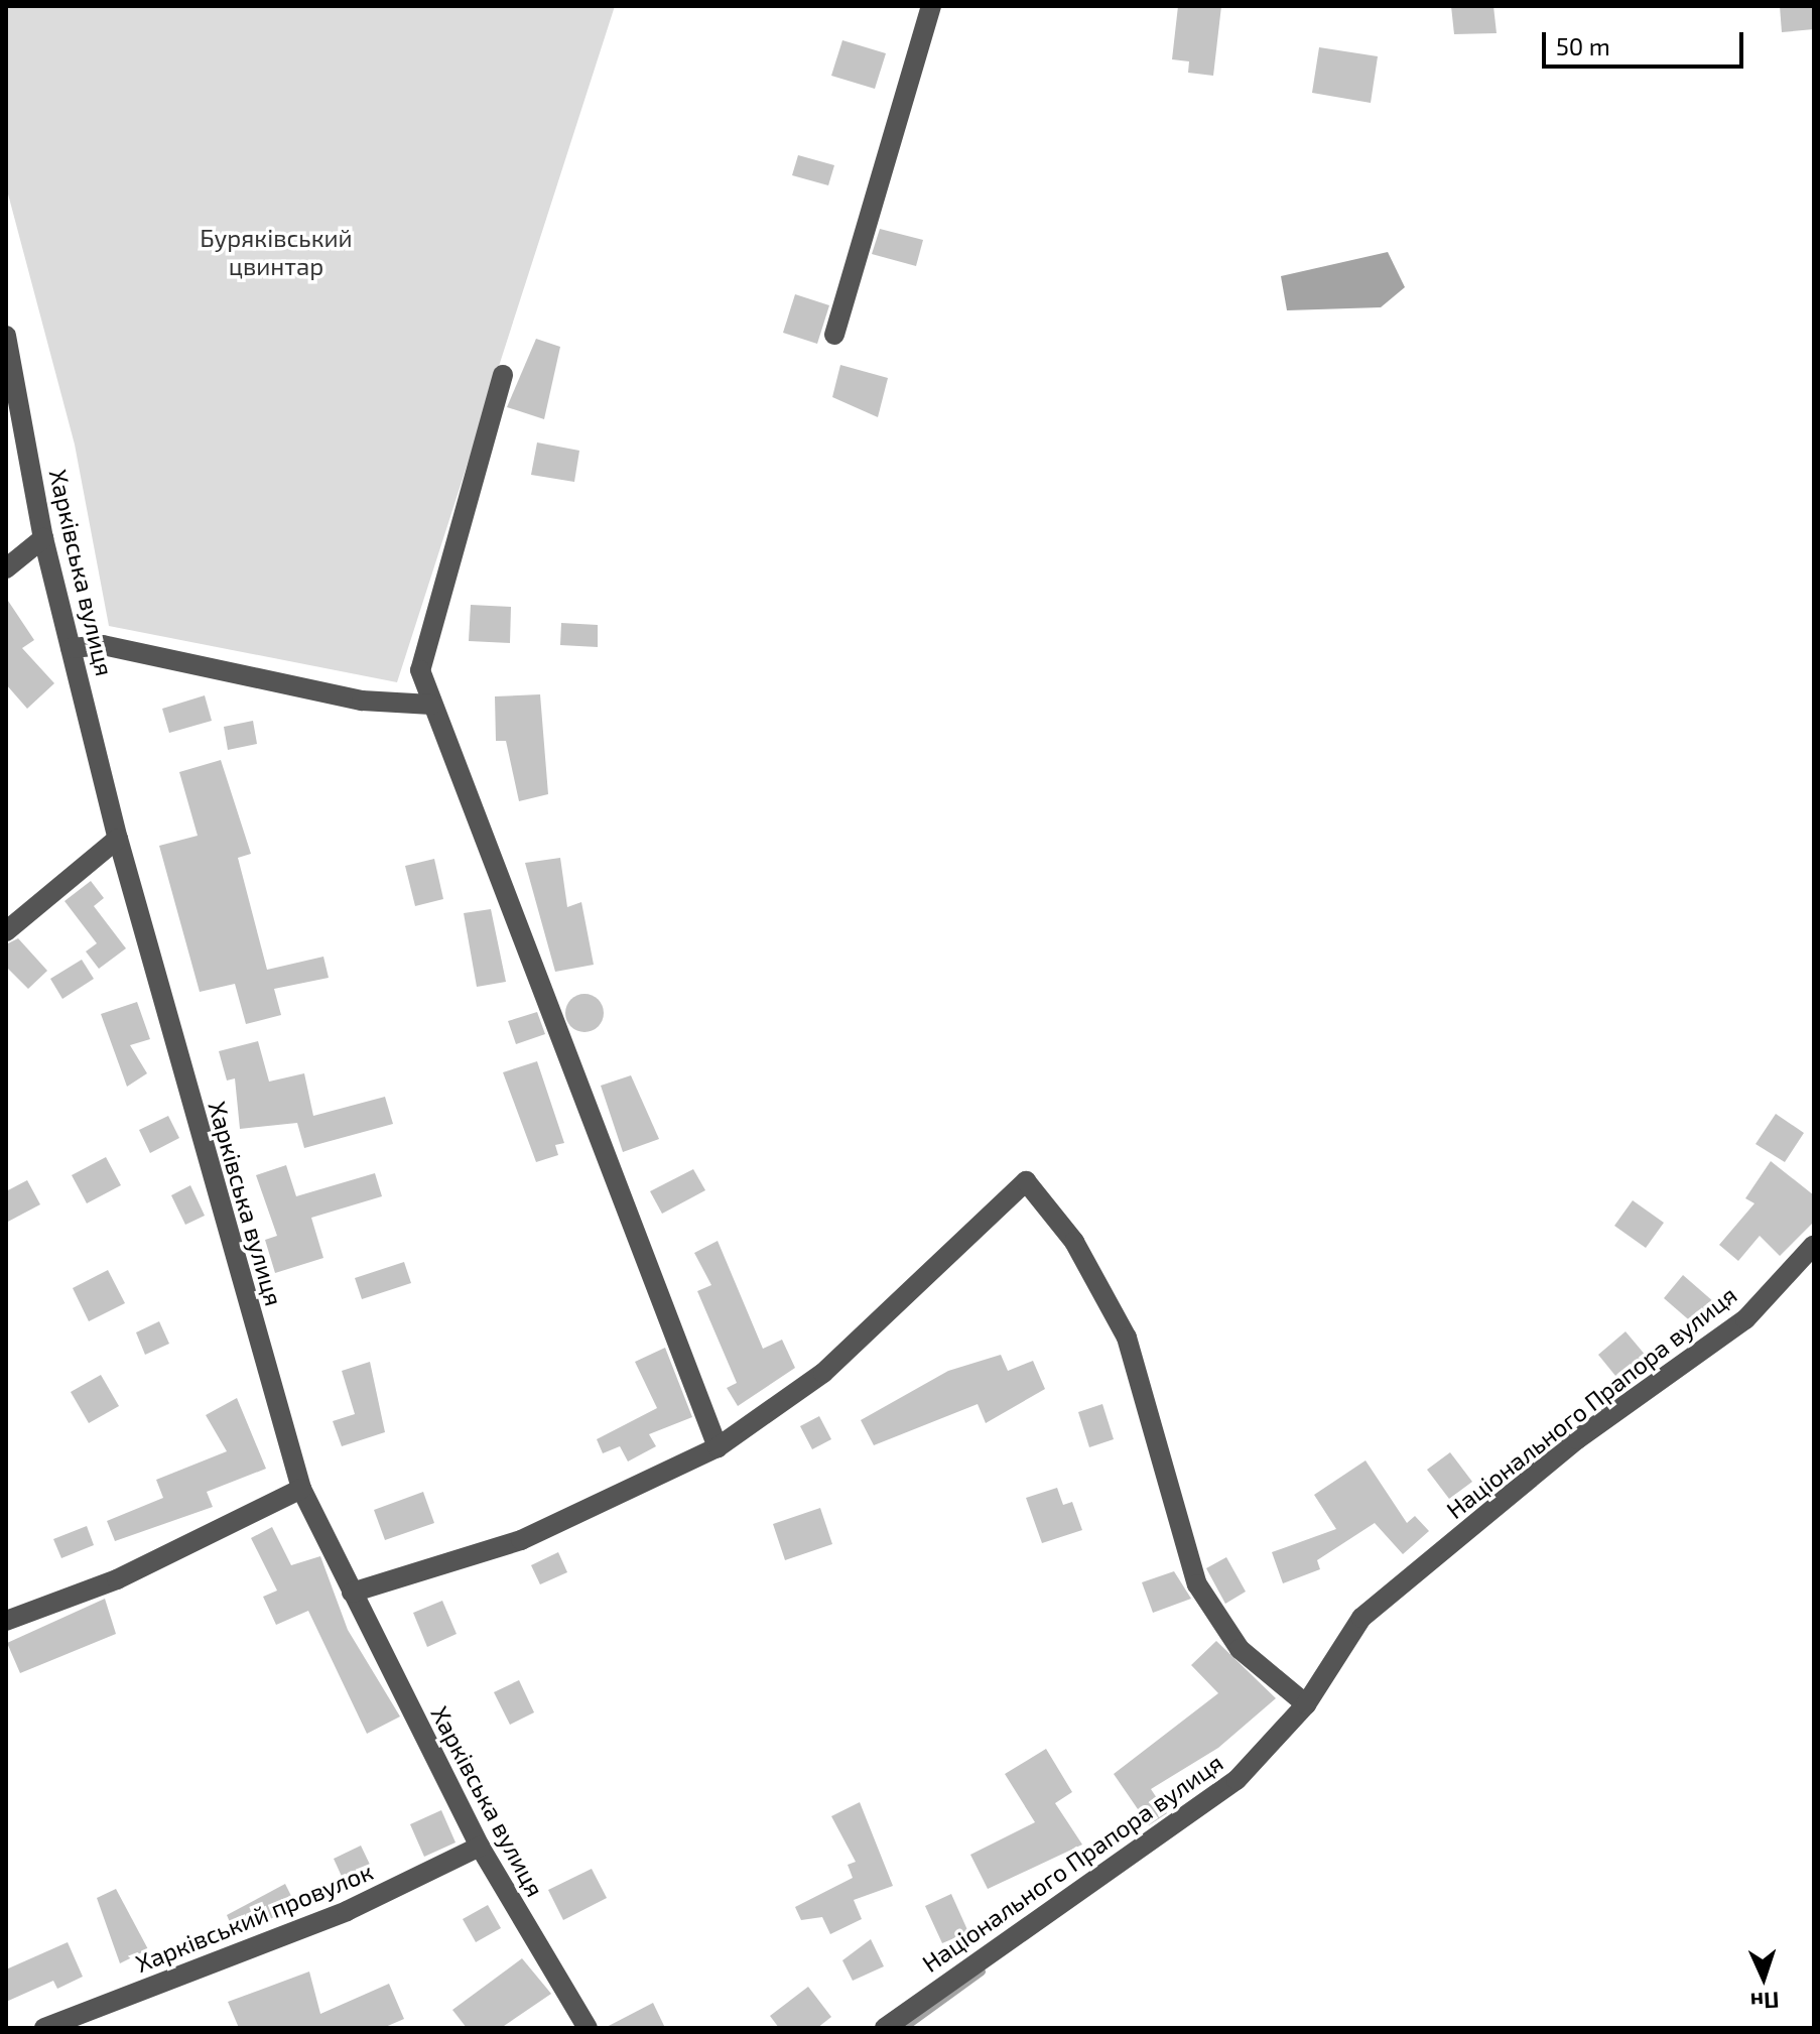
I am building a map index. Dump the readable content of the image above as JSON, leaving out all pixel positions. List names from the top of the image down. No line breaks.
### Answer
{"streets":{"street":["Харківська вулиця","Національного Прапора вулиця","Харківський провулок"]},"crossings":[["Харківська вулиця","Харківський провулок"]],"parks":["Буряківський цвинтар"],"scale_bar":"50 m","north":"bottom"}
